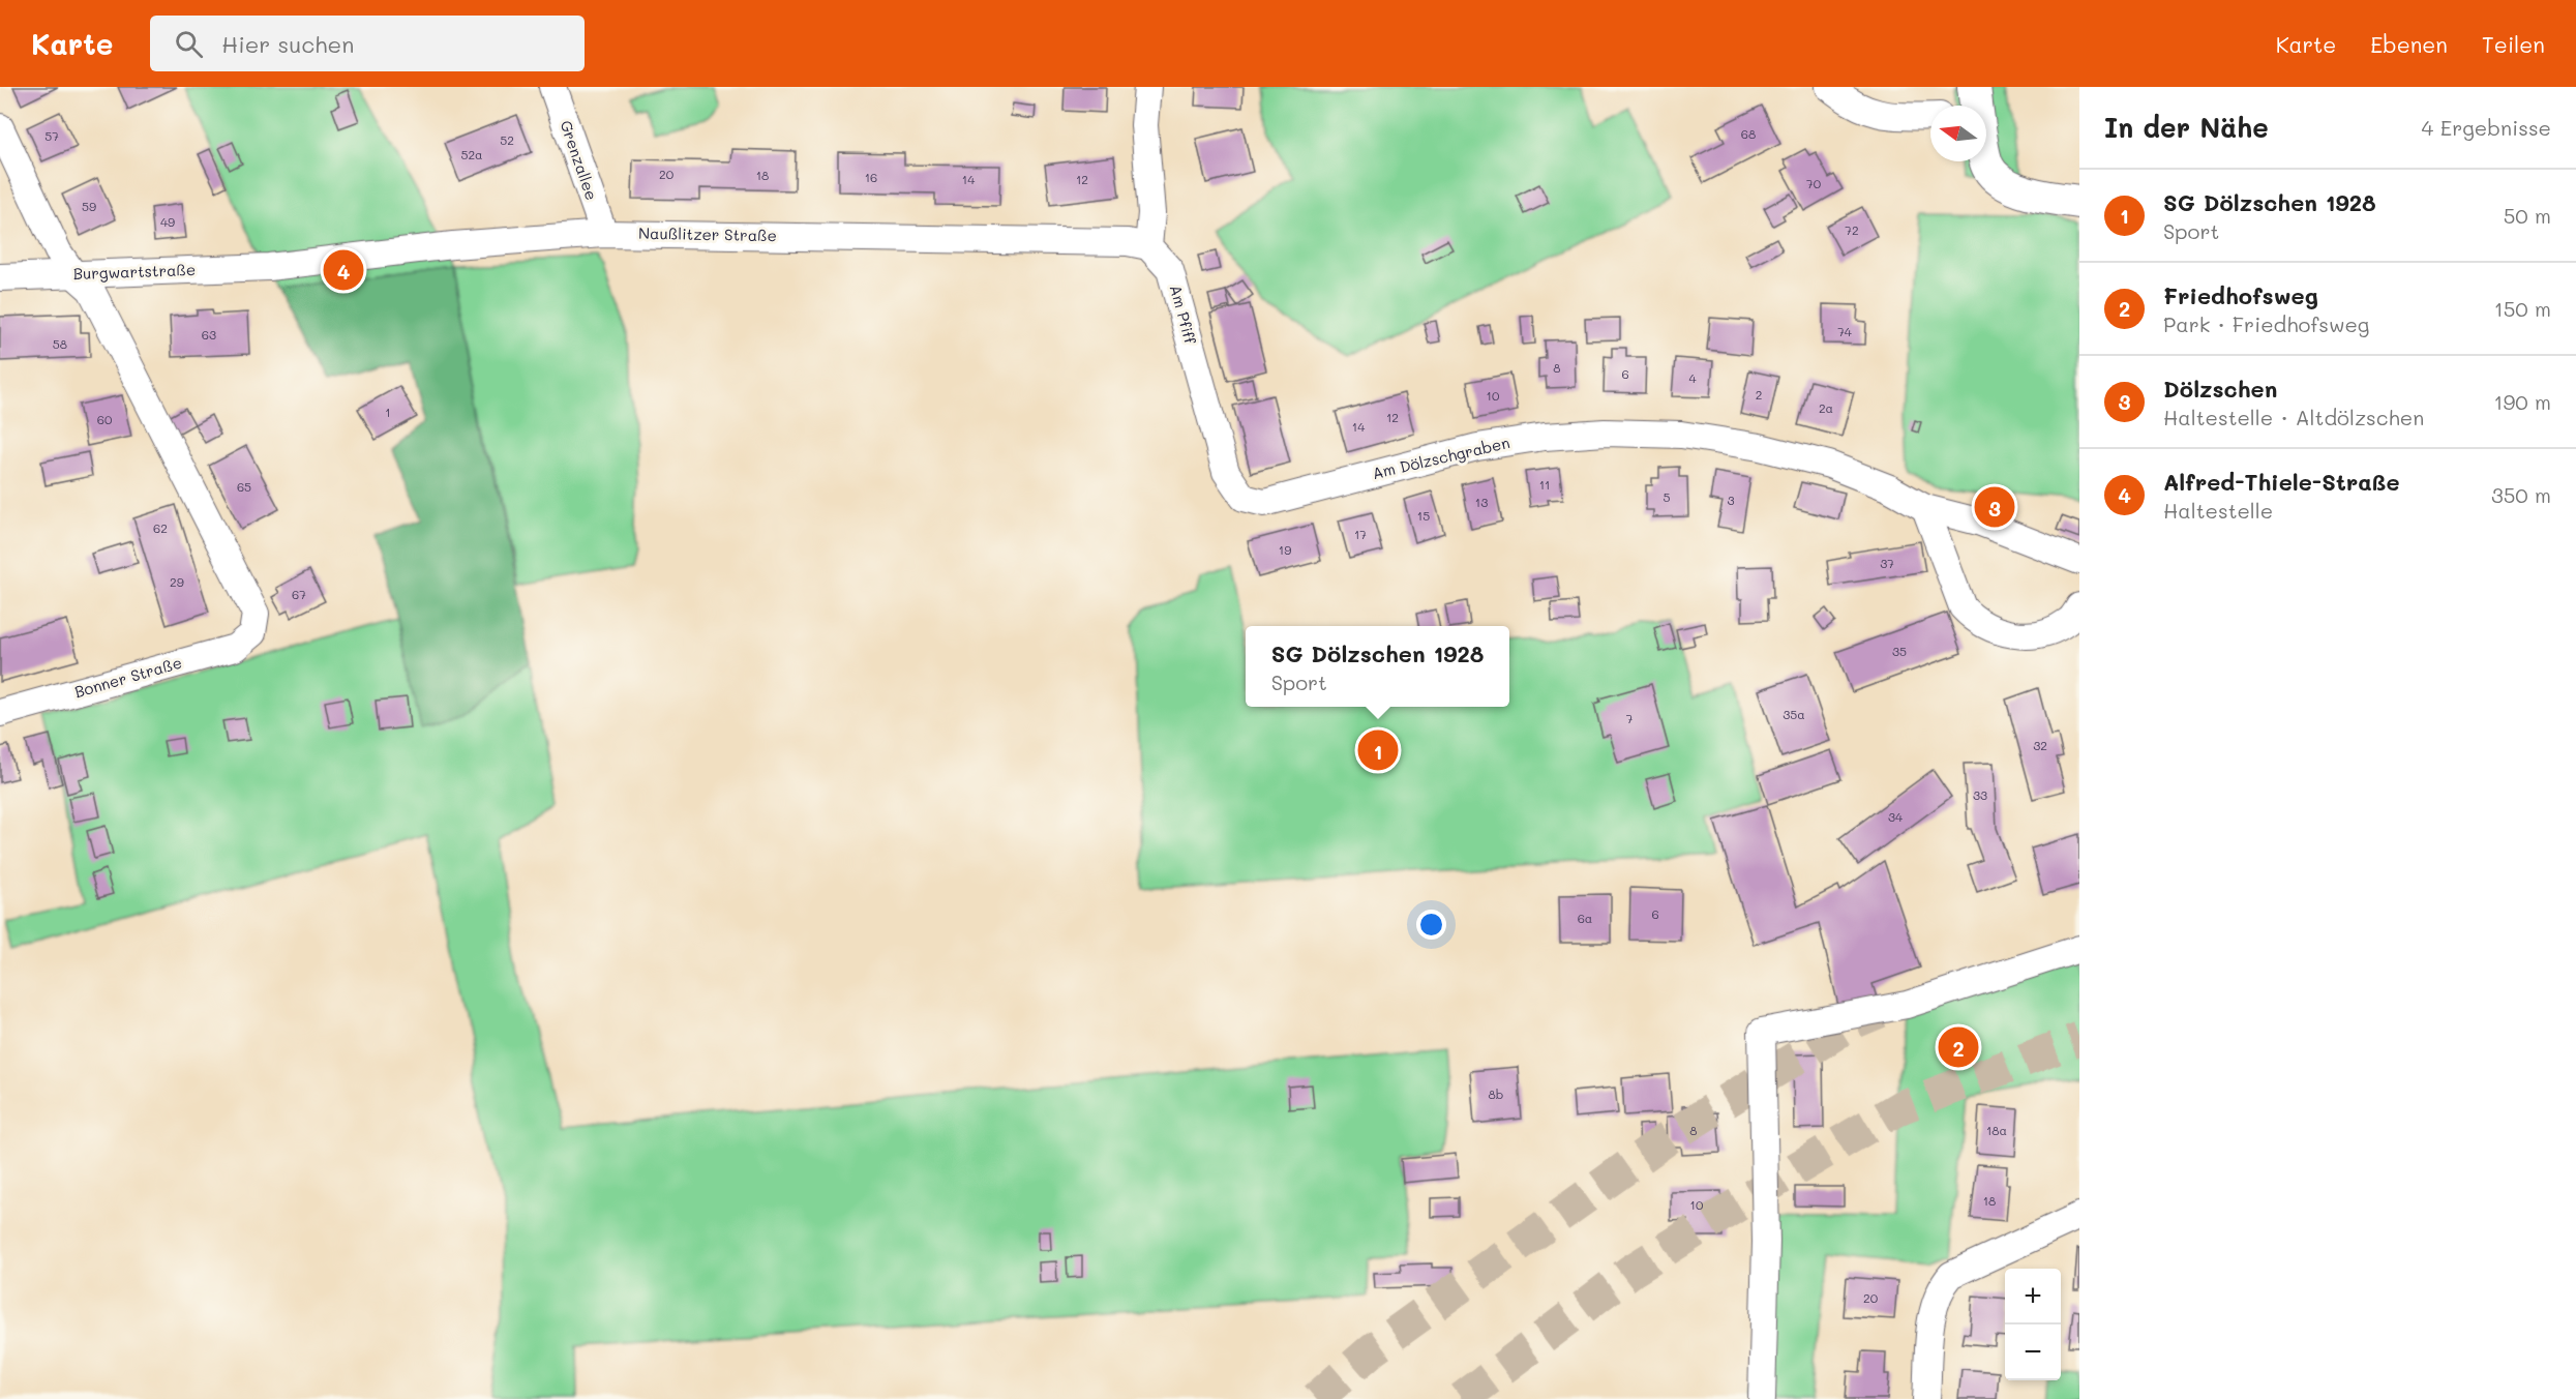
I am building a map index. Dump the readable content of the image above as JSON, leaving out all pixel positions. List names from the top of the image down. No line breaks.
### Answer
{"streets":{"street":["Grenzallee","Naußlitzer Straße","Burgwartstraße","Am Pfiff","Am Dölzschgraben","Bonner Straße"]},"crossings":[["Grenzallee","Naußlitzer Straße"],["Naußlitzer Straße","Burgwartstraße"],["Naußlitzer Straße","Am Pfiff"],["Burgwartstraße","Bonner Straße"],["Am Pfiff","Am Dölzschgraben"]],"house_numbers":["68","57","52","52a","20","18","16","14","12","70","59","49","72","74","63","58","8","6","4","2","10","2a","1","12","60","14","11","65","5","3","13","15","62","17","19","37","29","67","35","35a","7","32","33","34","6","6a","8b","8","18a","18","10","20"],"north":"left","page":{"header":"Karte","search":"Hier suchen","nav":["Karte","Ebenen","Teilen"],"heading":["In der Nähe","4 Ergebnisse"],"list":[{"mark":"1","name":"SG Dölzschen 1928","note":"Sport","value":"50 m"},{"mark":"2","name":"Friedhofsweg","note":"Park · Friedhofsweg","value":"150 m"},{"mark":"3","name":"Dölzschen","note":"Haltestelle · Altdölzschen","value":"190 m"},{"mark":"4","name":"Alfred-Thiele-Straße","note":"Haltestelle","value":"350 m"}],"pins":["4","3","1","2"],"popup":["SG Dölzschen 1928","Sport"],"map_buttons":["+","−"]}}
